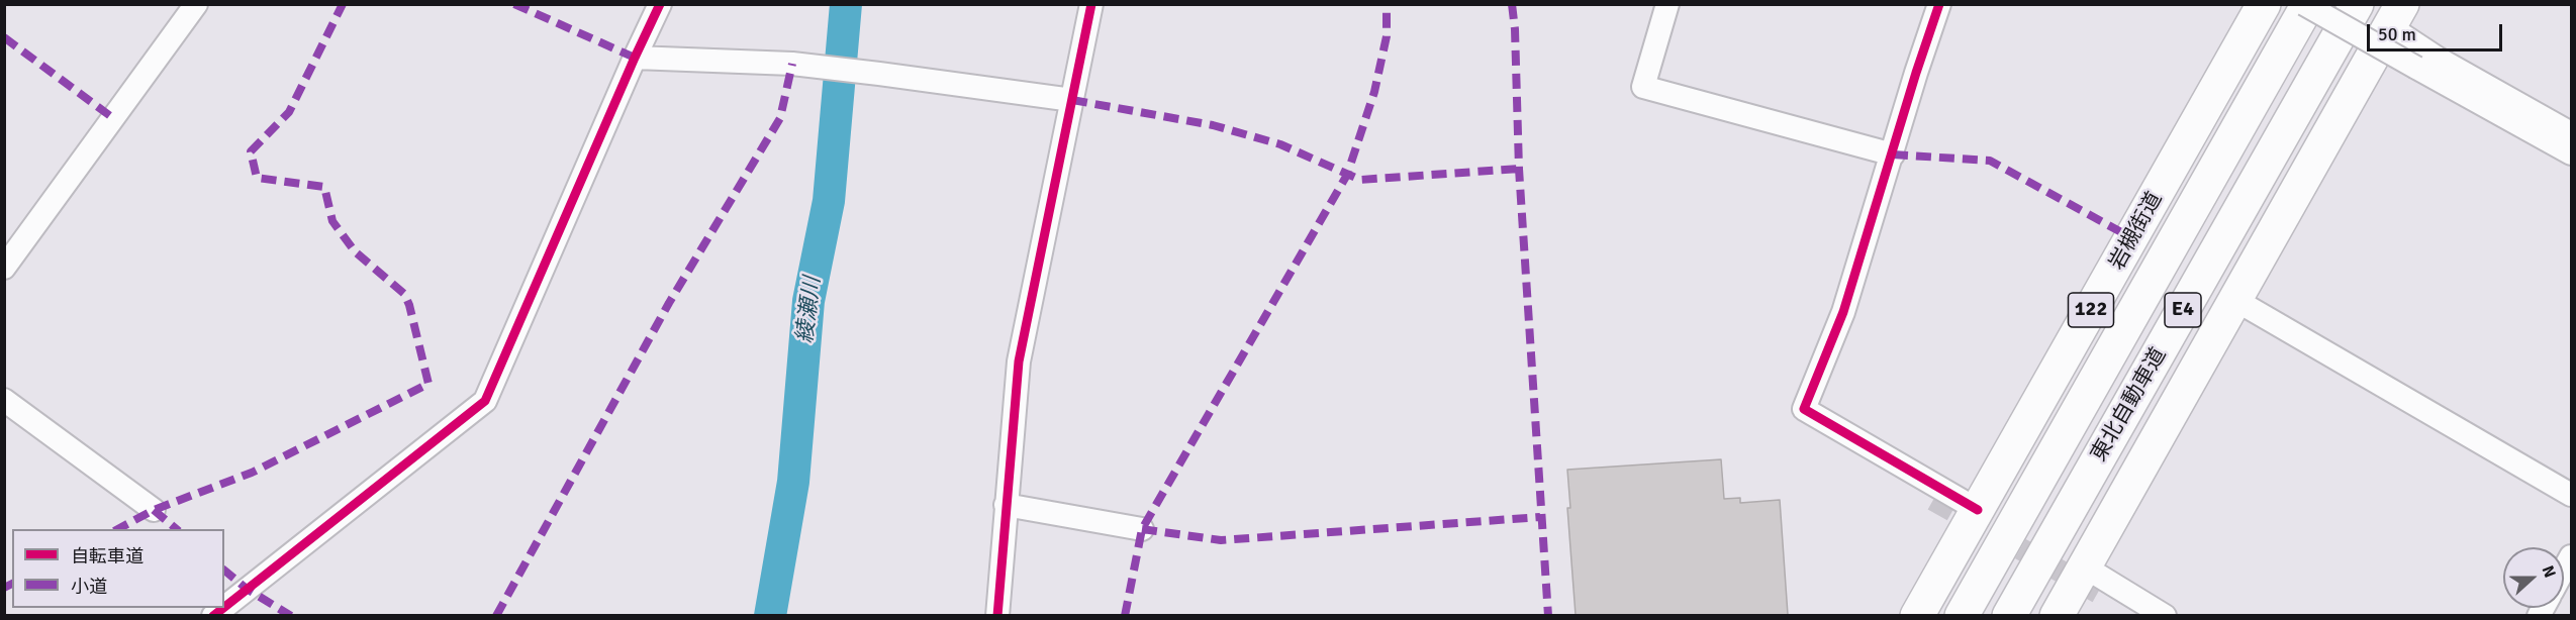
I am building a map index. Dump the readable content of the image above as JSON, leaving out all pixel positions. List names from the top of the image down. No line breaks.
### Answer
{"streets":{"highway":["岩槻街道","122","E4","東北自動車道"]},"water":["綾瀬川"],"legend":["自転車道","小道"],"scale_bar":"50 m","north":"right"}
